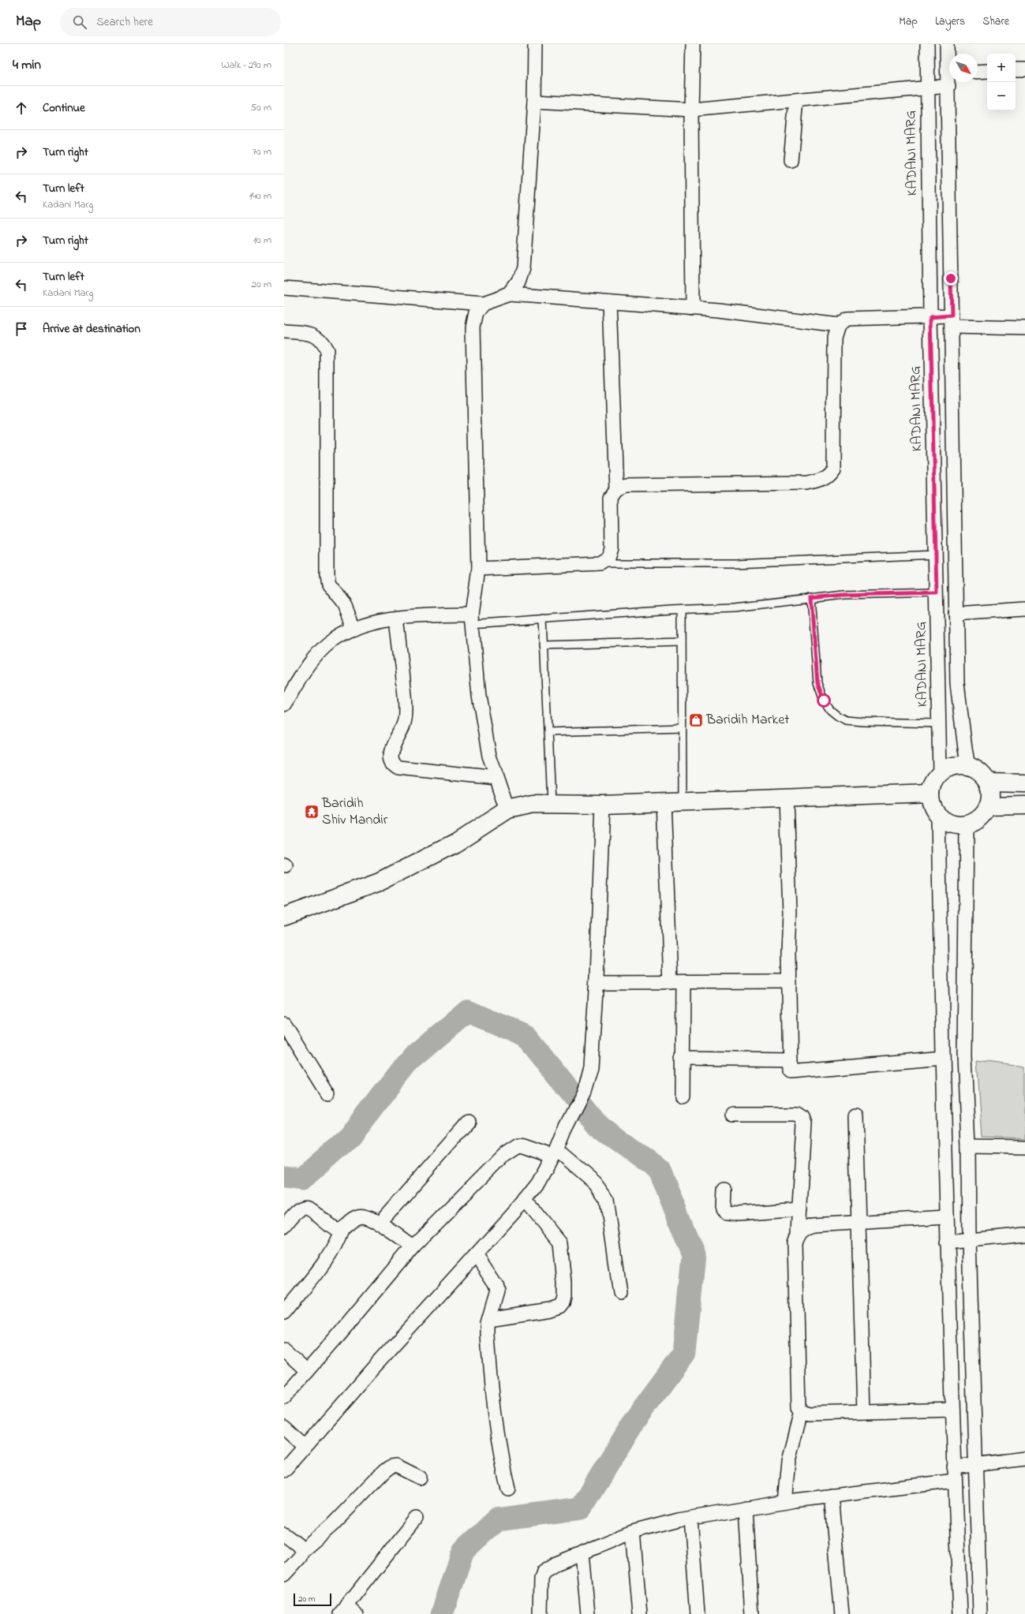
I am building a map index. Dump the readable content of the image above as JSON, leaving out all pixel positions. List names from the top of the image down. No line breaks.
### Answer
{"streets":{"street":["KADANI MARG"]},"places":{"shop":["Baridih Market"],"temple":["Baridih Shiv Mandir"]},"scale_bar":"20 m","north":"bottom right","page":{"header":"Map","search":"Search here","nav":["Map","Layers","Share"],"heading":["4 min","Walk · 290 m"],"map_buttons":["+","−"],"list":[["Continue","50 m"],["Turn right","70 m"],["Turn left","Kadani Marg","140 m"],["Turn right","10 m"],["Turn left","Kadani Marg","20 m"],"Arrive at destination"],"scale":"20 m"}}
